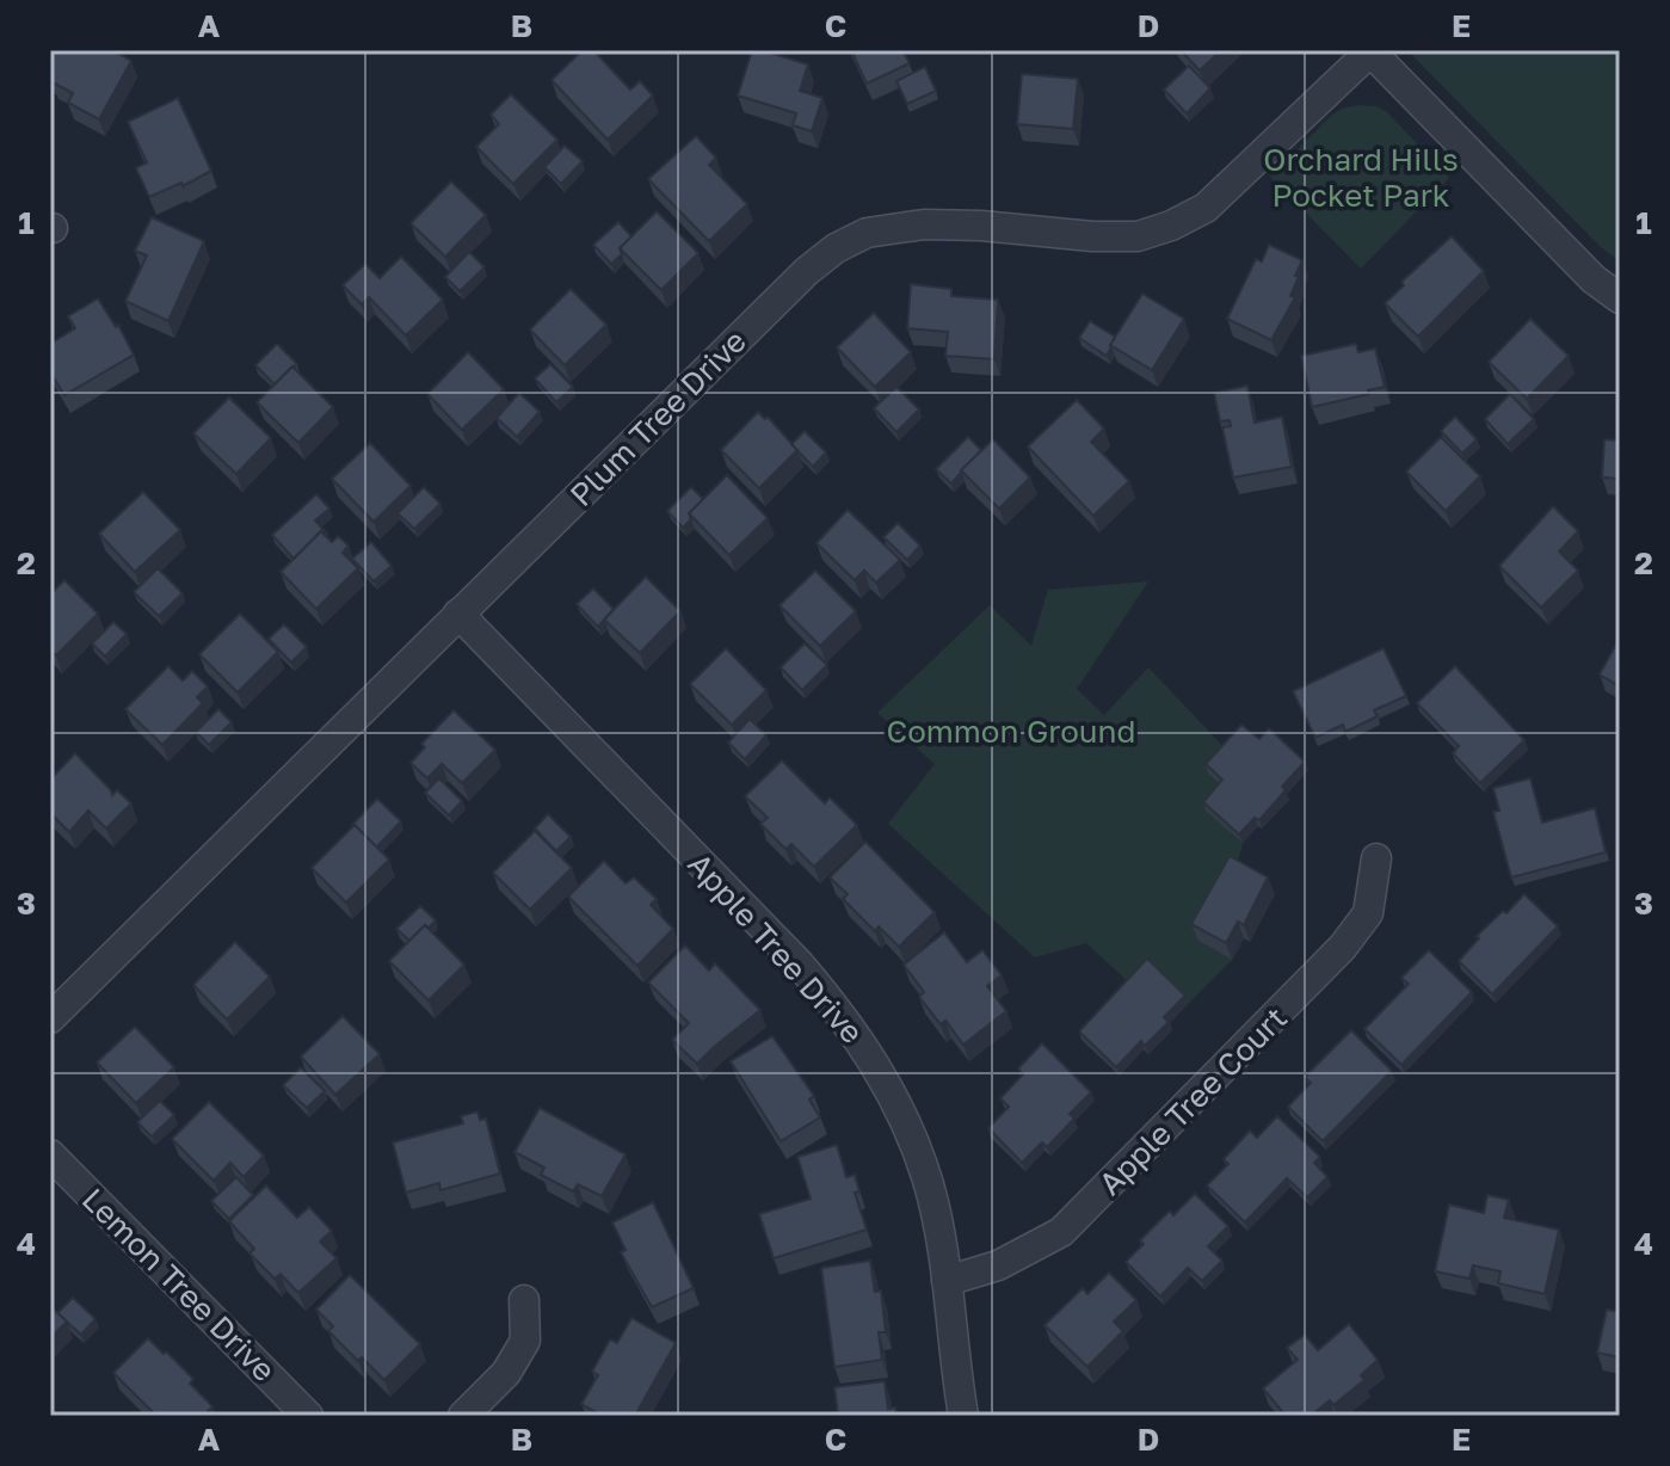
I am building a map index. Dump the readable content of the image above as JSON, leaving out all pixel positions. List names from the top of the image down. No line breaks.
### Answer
{"streets":{"street":["Plum Tree Drive","Apple Tree Drive","Apple Tree Court","Lemon Tree Drive"]},"crossings":[["Plum Tree Drive","Apple Tree Drive"],["Apple Tree Drive","Apple Tree Court"]],"parks":["Orchard Hills Pocket Park","Common Ground"],"grid":{"columns":["A","B","C","D","E"],"rows":["1","2","3","4"]}}
